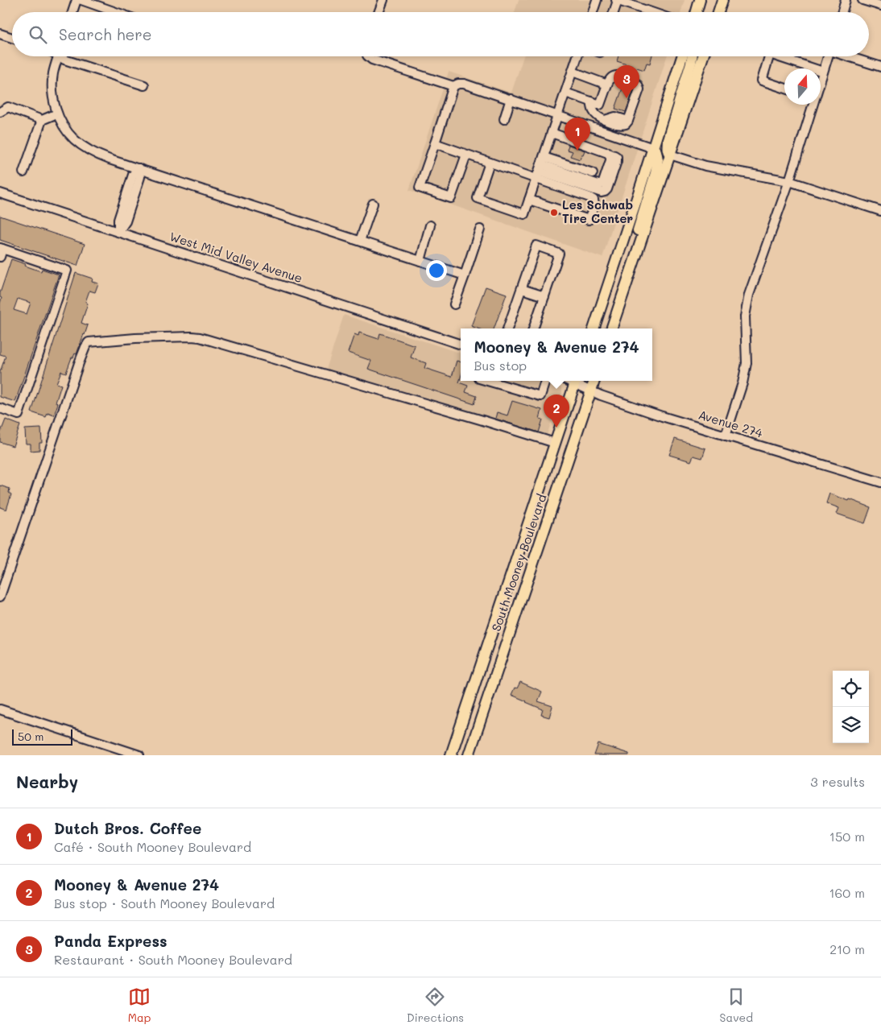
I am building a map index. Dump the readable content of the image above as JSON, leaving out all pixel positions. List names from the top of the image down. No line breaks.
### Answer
{"streets":{"main road":["South Mooney Boulevard"],"street":["West Mid Valley Avenue","Avenue 274"]},"crossings":[["Avenue 274","South Mooney Boulevard"]],"places":["Les Schwab Tire Center"],"scale_bar":"50 m","north":"top","page":{"search":"Search here","pins":["3","1","2"],"popup":["Mooney & Avenue 274","Bus stop"],"scale":"50 m","heading":["Nearby","3 results"],"list":[{"mark":"1","name":"Dutch Bros. Coffee","note":"Café · South Mooney Boulevard","value":"150 m"},{"mark":"2","name":"Mooney & Avenue 274","note":"Bus stop · South Mooney Boulevard","value":"160 m"},{"mark":"3","name":"Panda Express","note":"Restaurant · South Mooney Boulevard","value":"210 m"}],"nav":["Map","Directions","Saved"]}}
